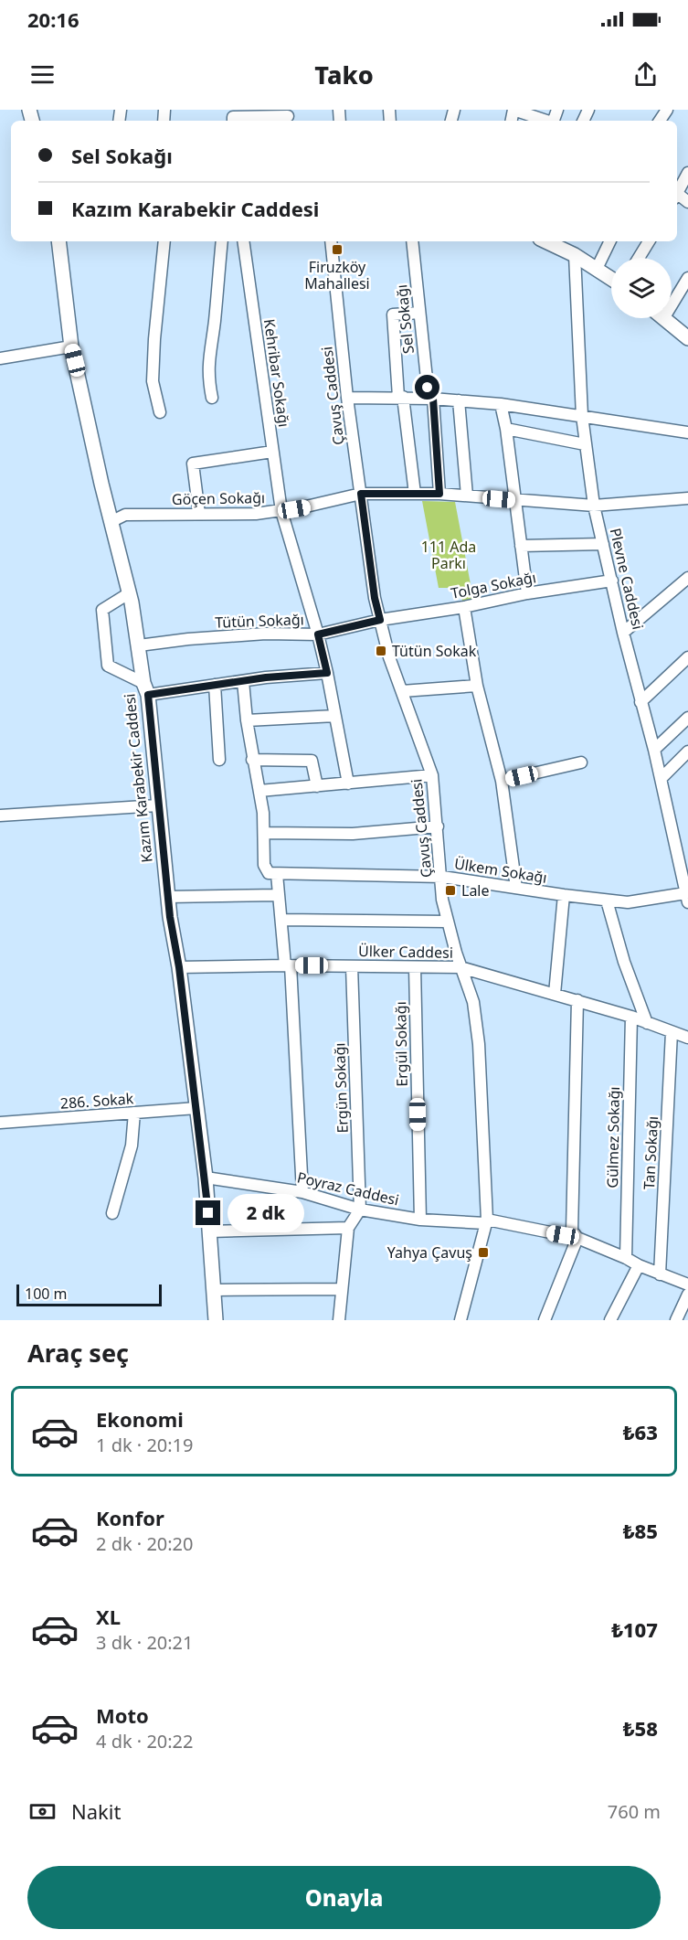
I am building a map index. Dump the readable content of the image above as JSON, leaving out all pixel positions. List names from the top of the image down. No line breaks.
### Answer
{"streets":{"main road":["Kazım Karabekir Caddesi"],"street":["Sel Sokağı","Kehribar Sokağı","Çavuş Caddesi","Göçen Sokağı","Plevne Caddesi","Tolga Sokağı","Tütün Sokağı","Ülkem Sokağı","Ülker Caddesi","Ergül Sokağı","Ergün Sokağı","286. Sokak","Gülmez Sokağı","Tan Sokağı","Poyraz Caddesi"]},"crossings":[["Sel Sokağı","Göçen Sokağı"],["Kehribar Sokağı","Göçen Sokağı"],["Kehribar Sokağı","Tütün Sokağı"],["Çavuş Caddesi","Göçen Sokağı"],["Çavuş Caddesi","Tolga Sokağı"],["Çavuş Caddesi","Tütün Sokağı"],["Çavuş Caddesi","Ülkem Sokağı"],["Çavuş Caddesi","Ülker Caddesi"],["Çavuş Caddesi","Poyraz Caddesi"],["Göçen Sokağı","Plevne Caddesi"],["Göçen Sokağı","Kazım Karabekir Caddesi"],["Plevne Caddesi","Tolga Sokağı"],["Plevne Caddesi","Ülkem Sokağı"],["Tolga Sokağı","Tütün Sokağı"],["Tütün Sokağı","Kazım Karabekir Caddesi"],["Kazım Karabekir Caddesi","Ülker Caddesi"],["Kazım Karabekir Caddesi","286. Sokak"],["Kazım Karabekir Caddesi","Poyraz Caddesi"],["Ülker Caddesi","Ergül Sokağı"],["Ülker Caddesi","Ergün Sokağı"],["Ülker Caddesi","Gülmez Sokağı"],["Ülker Caddesi","Tan Sokağı"],["Ergül Sokağı","Poyraz Caddesi"],["Ergün Sokağı","Poyraz Caddesi"],["Gülmez Sokağı","Poyraz Caddesi"],["Tan Sokağı","Poyraz Caddesi"]],"parks":["111 Ada Parkı"],"places":{"transit":["Firuzköy Mahallesi","Tütün Sokak","Lale","Yahya Çavuş"]},"scale_bar":"100 m","page":{"status":"20:16","header":"Tako","banner":["Sel Sokağı","Kazım Karabekir Caddesi"],"bubble":"2 dk","scale":"100 m","heading":"Araç seç","list":[{"name":"Ekonomi","note":"1 dk · 20:19","value":"₺63"},{"name":"Konfor","note":"2 dk · 20:20","value":"₺85"},{"name":"XL","note":"3 dk · 20:21","value":"₺107"},{"name":"Moto","note":"4 dk · 20:22","value":"₺58"}],"pay":["Nakit","760 m"],"buttons":"Onayla"}}
